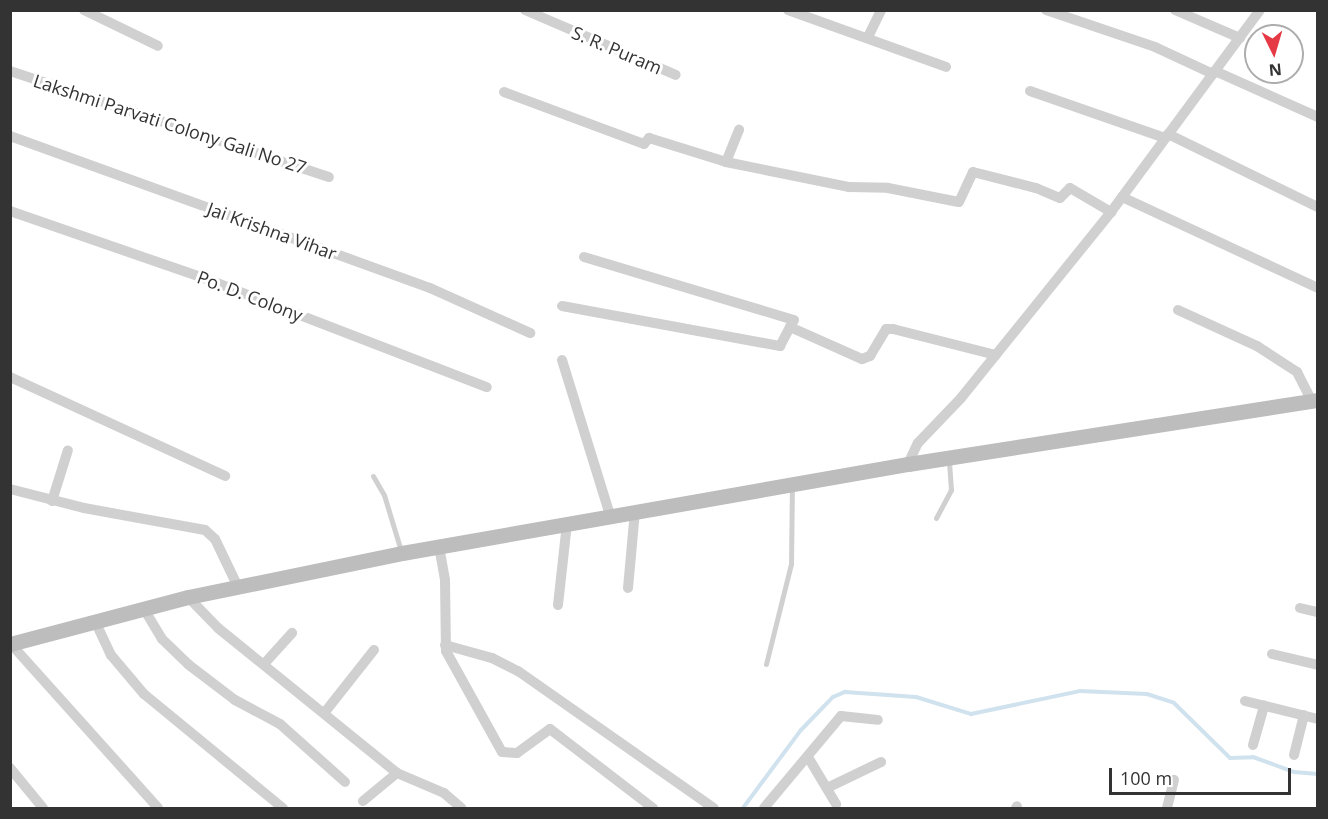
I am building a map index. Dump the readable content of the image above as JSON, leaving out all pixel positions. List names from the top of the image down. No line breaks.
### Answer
{"streets":{"street":["S. R. Puram","Lakshmi Parvati Colony Gali No 27","Jai Krishna Vihar","Po. D. Colony"]},"scale_bar":"100 m","north":"bottom"}
